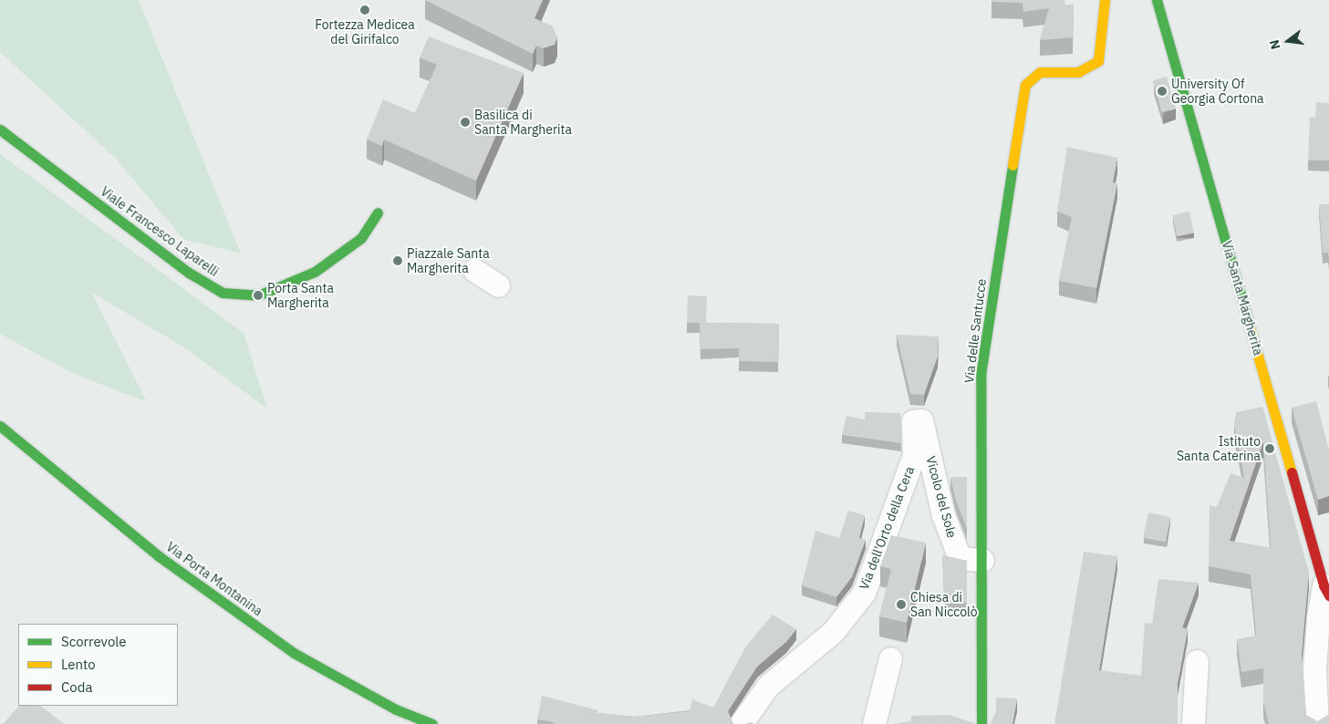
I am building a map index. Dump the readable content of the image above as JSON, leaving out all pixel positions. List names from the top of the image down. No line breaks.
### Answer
{"streets":{"street":["Viale Francesco Laparelli","Via Santa Margherita","Via delle Santucce","Vicolo del Sole","Via dell'Orto della Cera","Via Porta Montanina"]},"crossings":[["Via delle Santucce","Vicolo del Sole"],["Vicolo del Sole","Via dell'Orto della Cera"]],"places":["Fortezza Medicea del Girifalco","University Of Georgia Cortona","Basilica di Santa Margherita","Piazzale Santa Margherita","Porta Santa Margherita","Istituto Santa Caterina","Chiesa di San Niccolò"],"legend":["Scorrevole","Lento","Coda"],"north":"left"}
